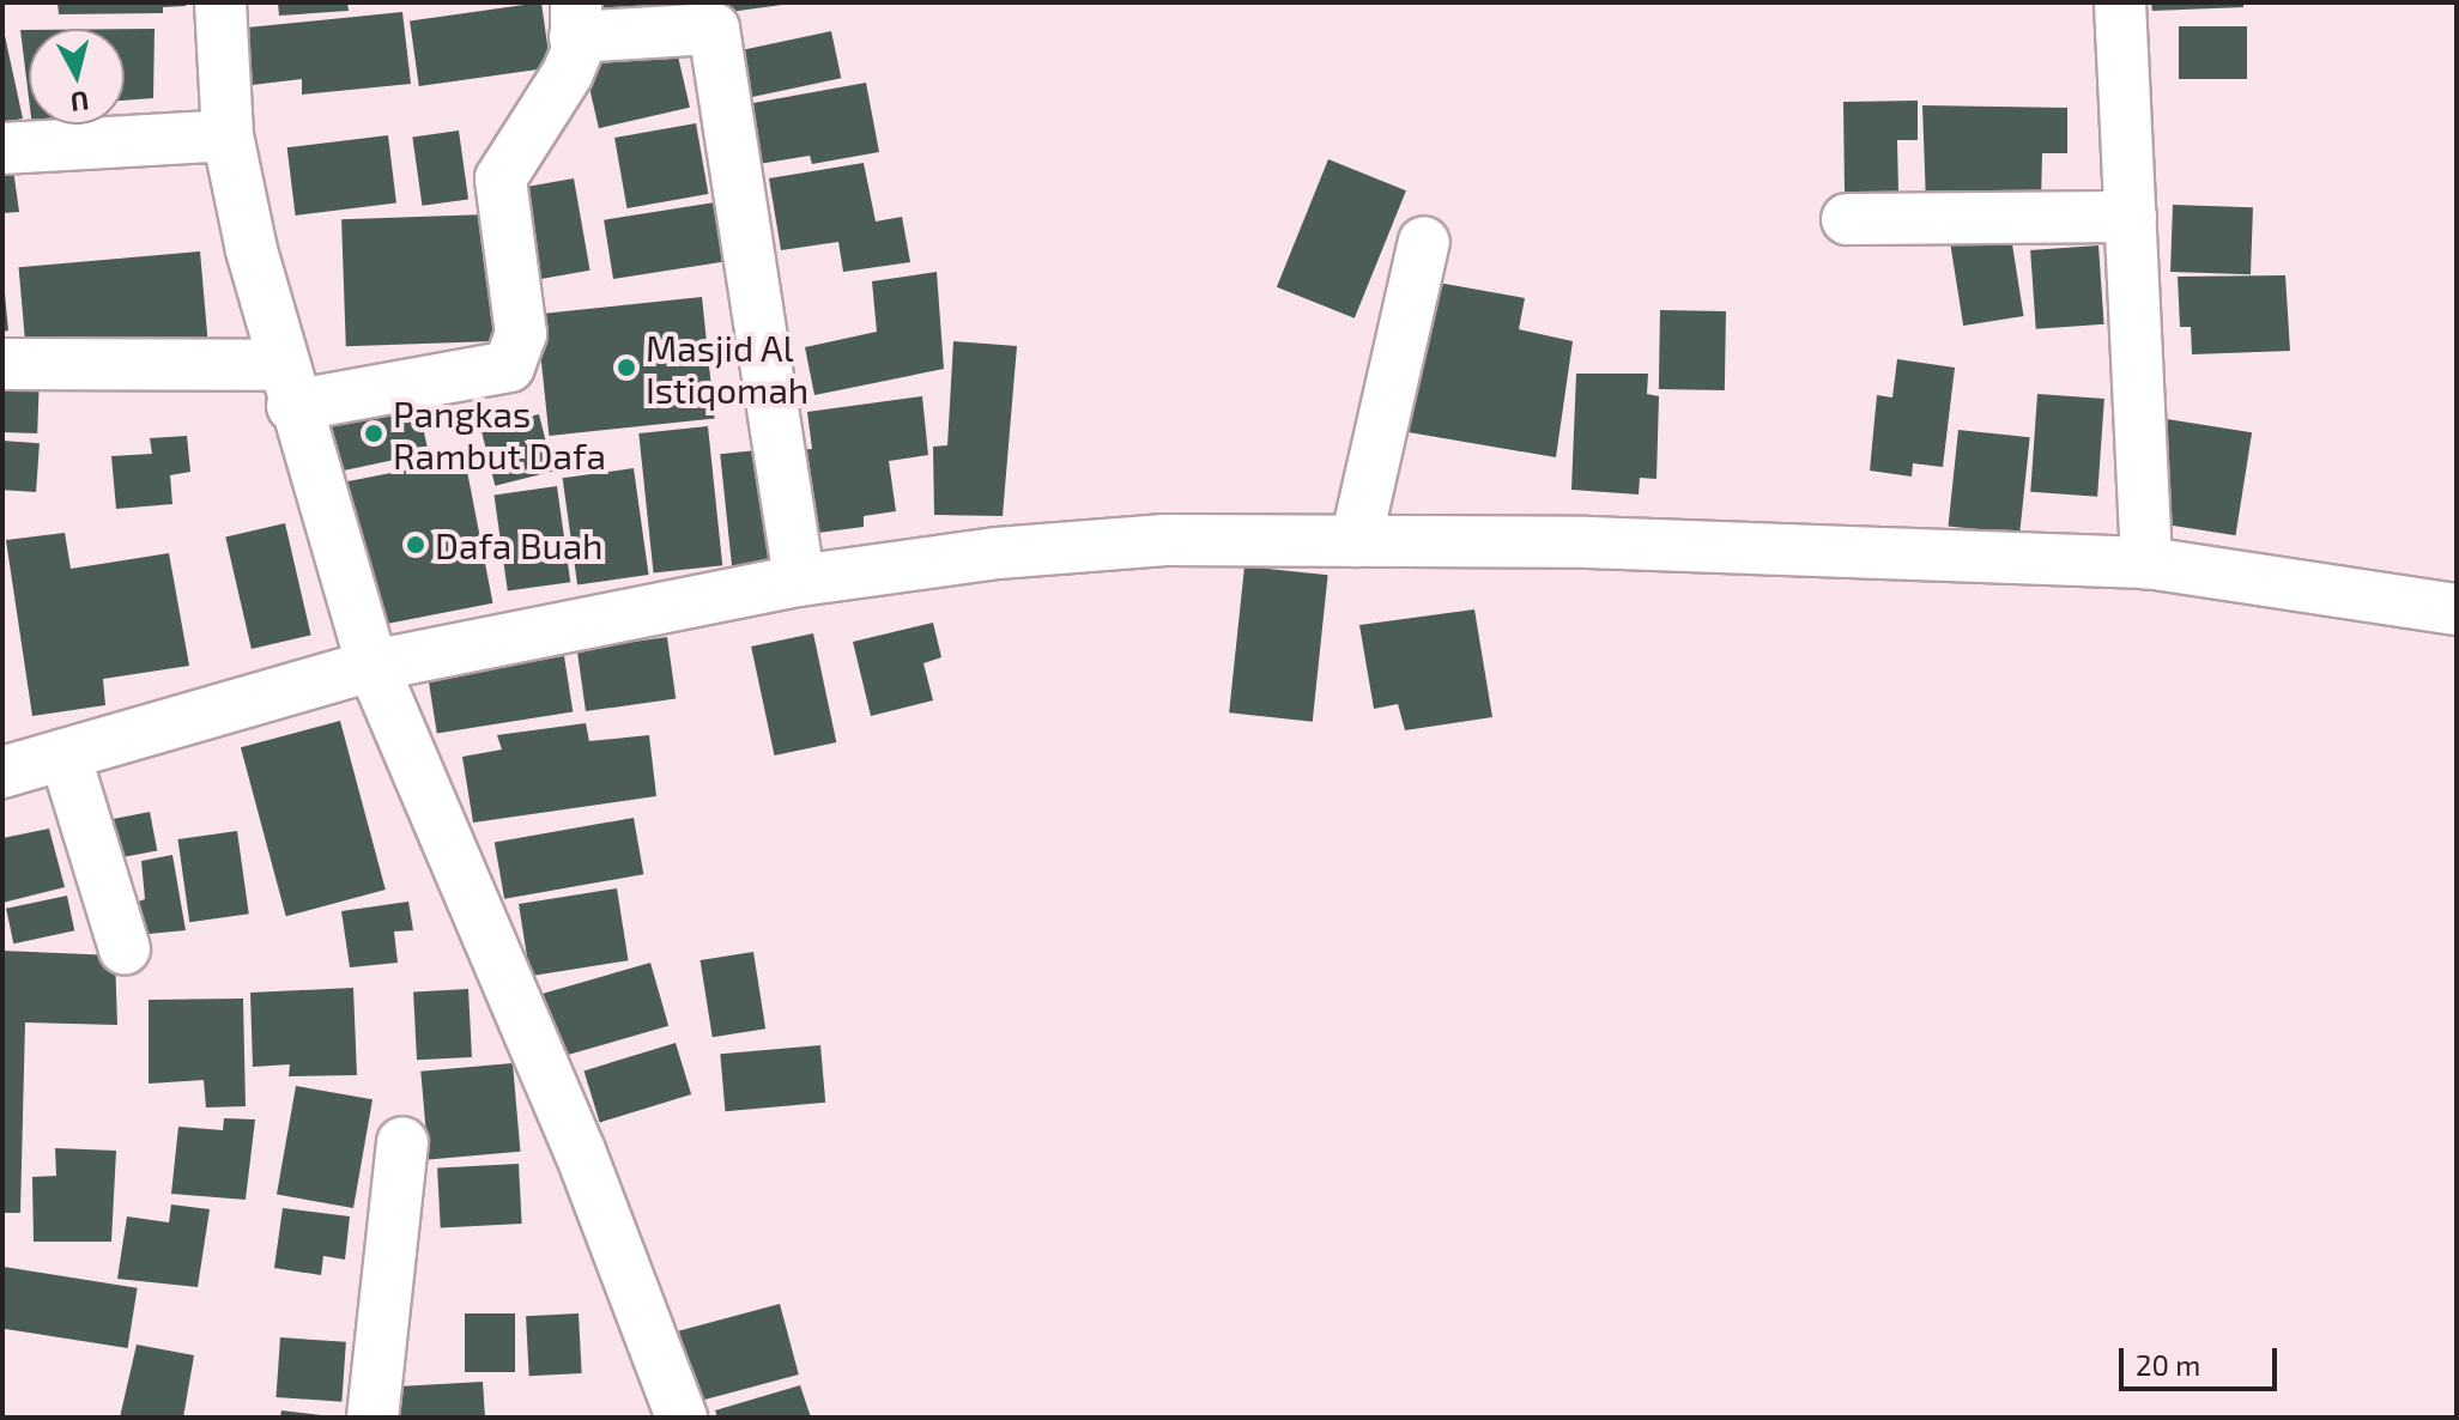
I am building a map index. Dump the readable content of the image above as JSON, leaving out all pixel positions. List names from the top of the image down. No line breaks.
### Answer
{"places":["Masjid Al Istiqomah","Pangkas Rambut Dafa","Dafa Buah"],"scale_bar":"20 m","north":"bottom"}
